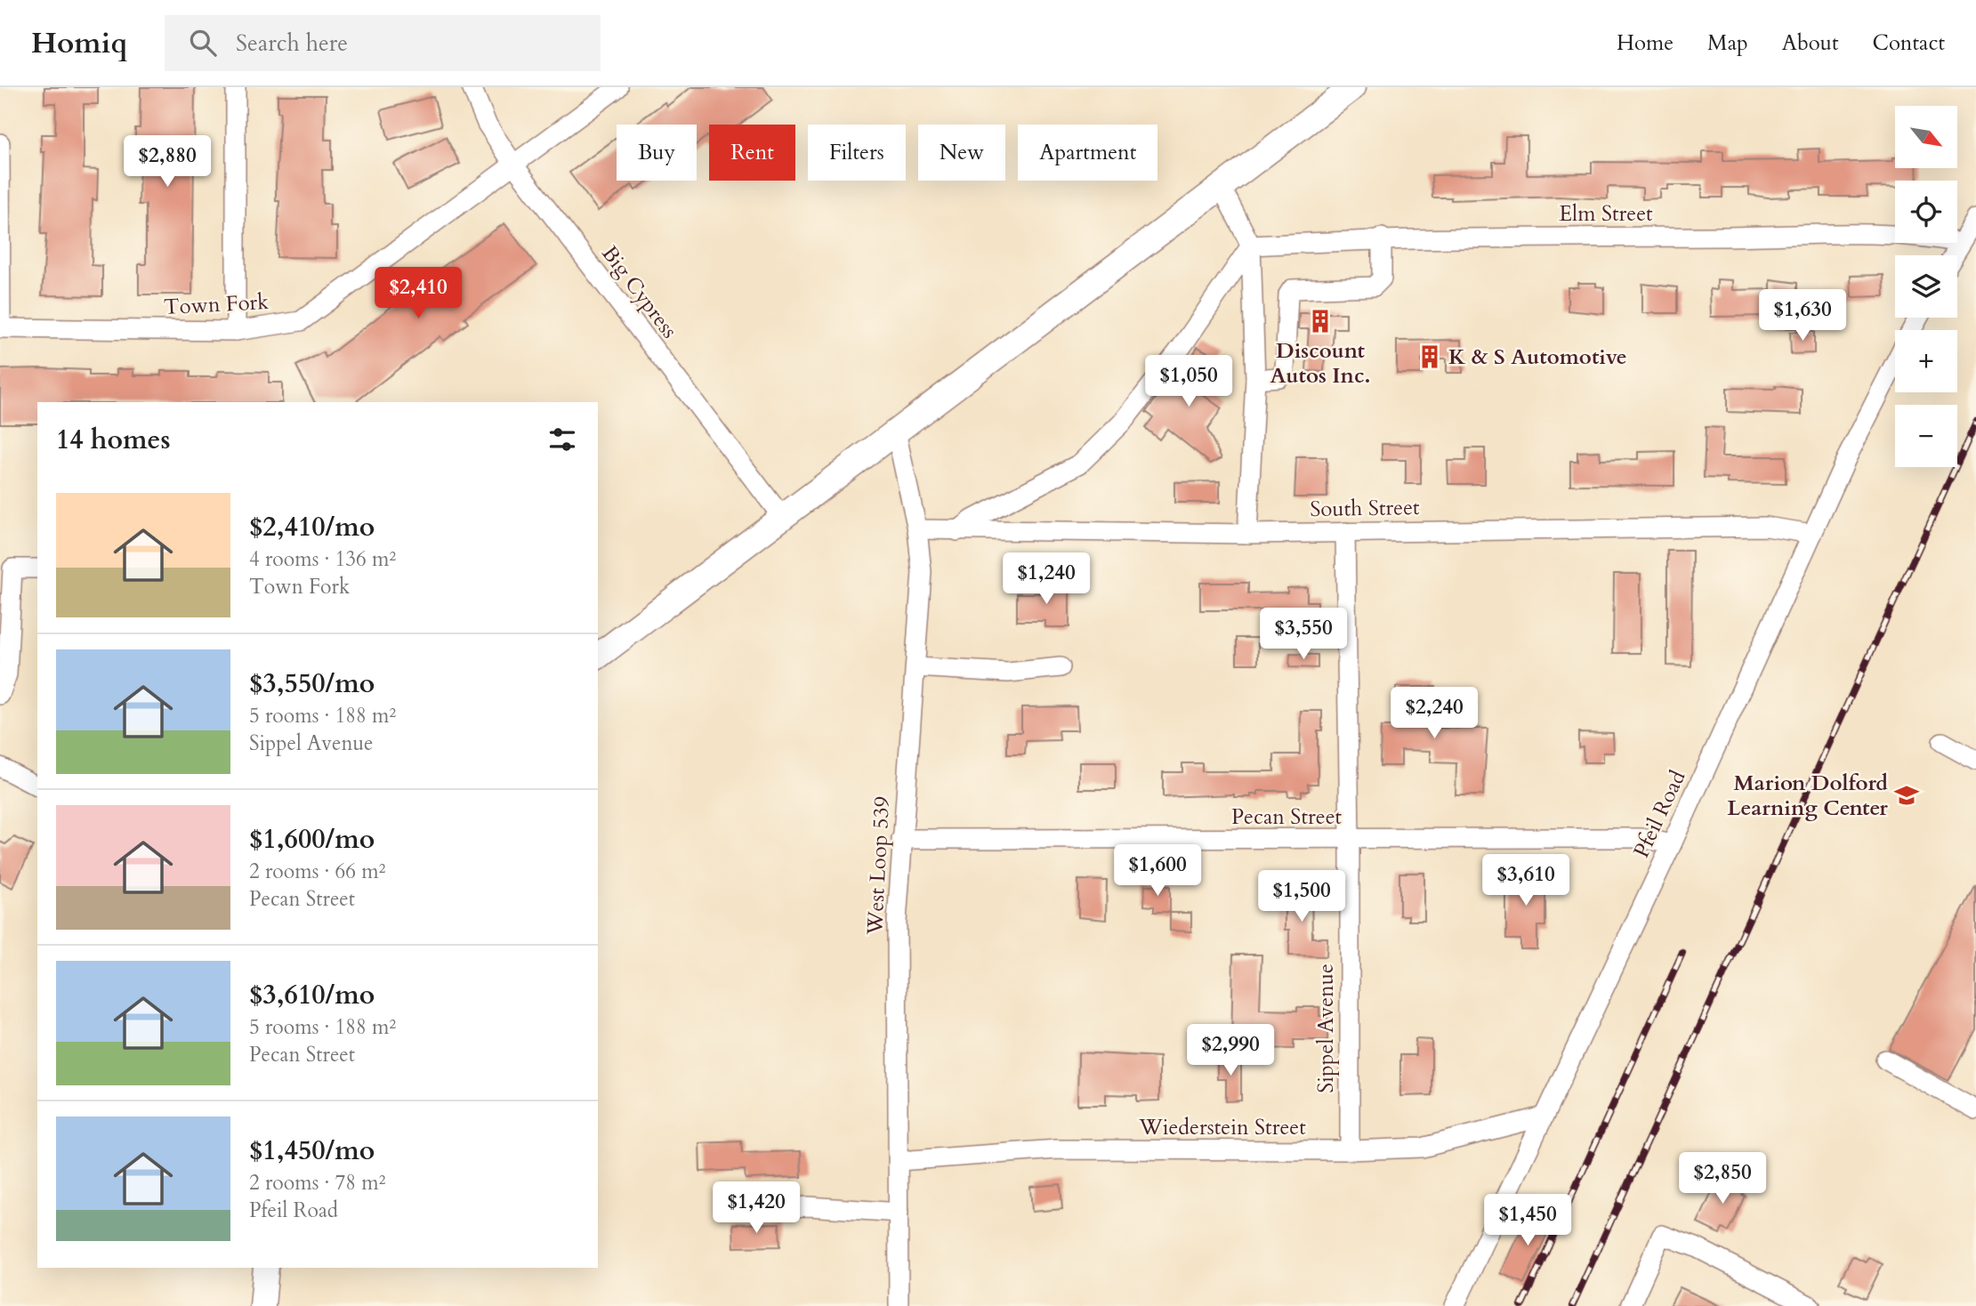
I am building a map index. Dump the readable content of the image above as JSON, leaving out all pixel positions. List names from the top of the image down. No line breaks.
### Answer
{"streets":{"street":["Elm Street","Big Cypress","Town Fork","South Street","Pfeil Road","Pecan Street","West Loop 539","Sippel Avenue","Wiederstein Street"]},"crossings":[["Big Cypress","Town Fork"],["South Street","Pfeil Road"],["South Street","West Loop 539"],["South Street","Sippel Avenue"],["Pfeil Road","Pecan Street"],["Pfeil Road","Wiederstein Street"],["Pecan Street","West Loop 539"],["Pecan Street","Sippel Avenue"],["West Loop 539","Wiederstein Street"],["Sippel Avenue","Wiederstein Street"]],"places":{"building":["Discount Autos Inc.","K & S Automotive"],"school or university":["Marion Dolford Learning Center"]},"north":"bottom right","page":{"header":"Homiq","search":"Search here","nav":["Home","Map","About","Contact"],"map_buttons":["+","−"],"chip":["Buy","Rent","Filters","New","Apartment"],"price":["$2,880","$2,410","$1,630","$1,050","$1,240","$3,550","$2,240","$1,600","$3,610","$1,500","$2,990","$2,850","$1,420","$1,450"],"heading":"14 homes","list":[{"name":"$2,410/mo","note":"4 rooms · 136 m² · Town Fork"},{"name":"$3,550/mo","note":"5 rooms · 188 m² · Sippel Avenue"},{"name":"$1,600/mo","note":"2 rooms · 66 m² · Pecan Street"},{"name":"$3,610/mo","note":"5 rooms · 188 m² · Pecan Street"},{"name":"$1,450/mo","note":"2 rooms · 78 m² · Pfeil Road"}]}}
